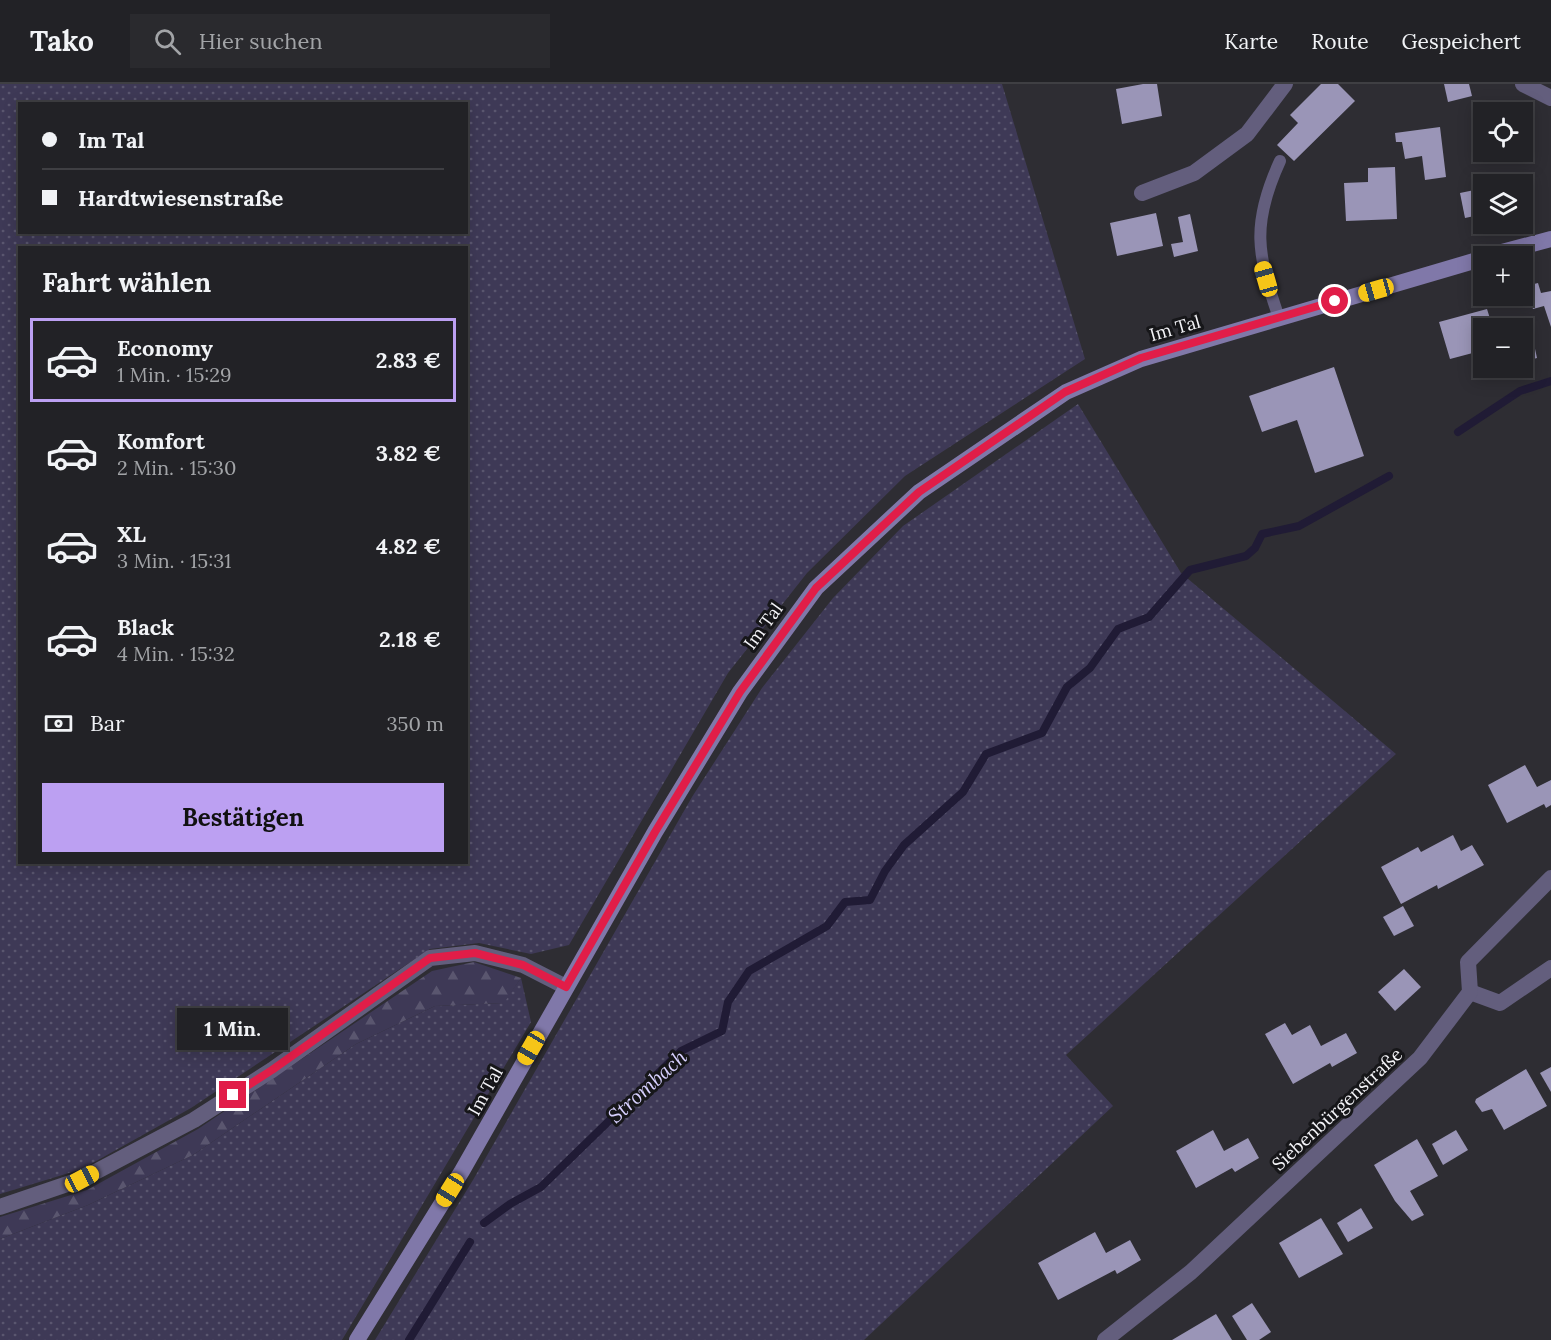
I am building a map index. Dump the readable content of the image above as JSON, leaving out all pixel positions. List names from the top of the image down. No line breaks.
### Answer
{"streets":{"main road":["Im Tal"],"street":["Siebenbürgenstraße"]},"water":["Strombach"],"page":{"header":"Tako","search":"Hier suchen","nav":["Karte","Route","Gespeichert"],"map_buttons":["+","−"],"banner":["Im Tal","Hardtwiesenstraße"],"heading":"Fahrt wählen","list":[{"name":"Economy","note":"1 Min. · 15:29","value":"2.83 €"},{"name":"Komfort","note":"2 Min. · 15:30","value":"3.82 €"},{"name":"XL","note":"3 Min. · 15:31","value":"4.82 €"},{"name":"Black","note":"4 Min. · 15:32","value":"2.18 €"}],"pay":["Bar","350 m"],"buttons":"Bestätigen","bubble":"1 Min."}}
